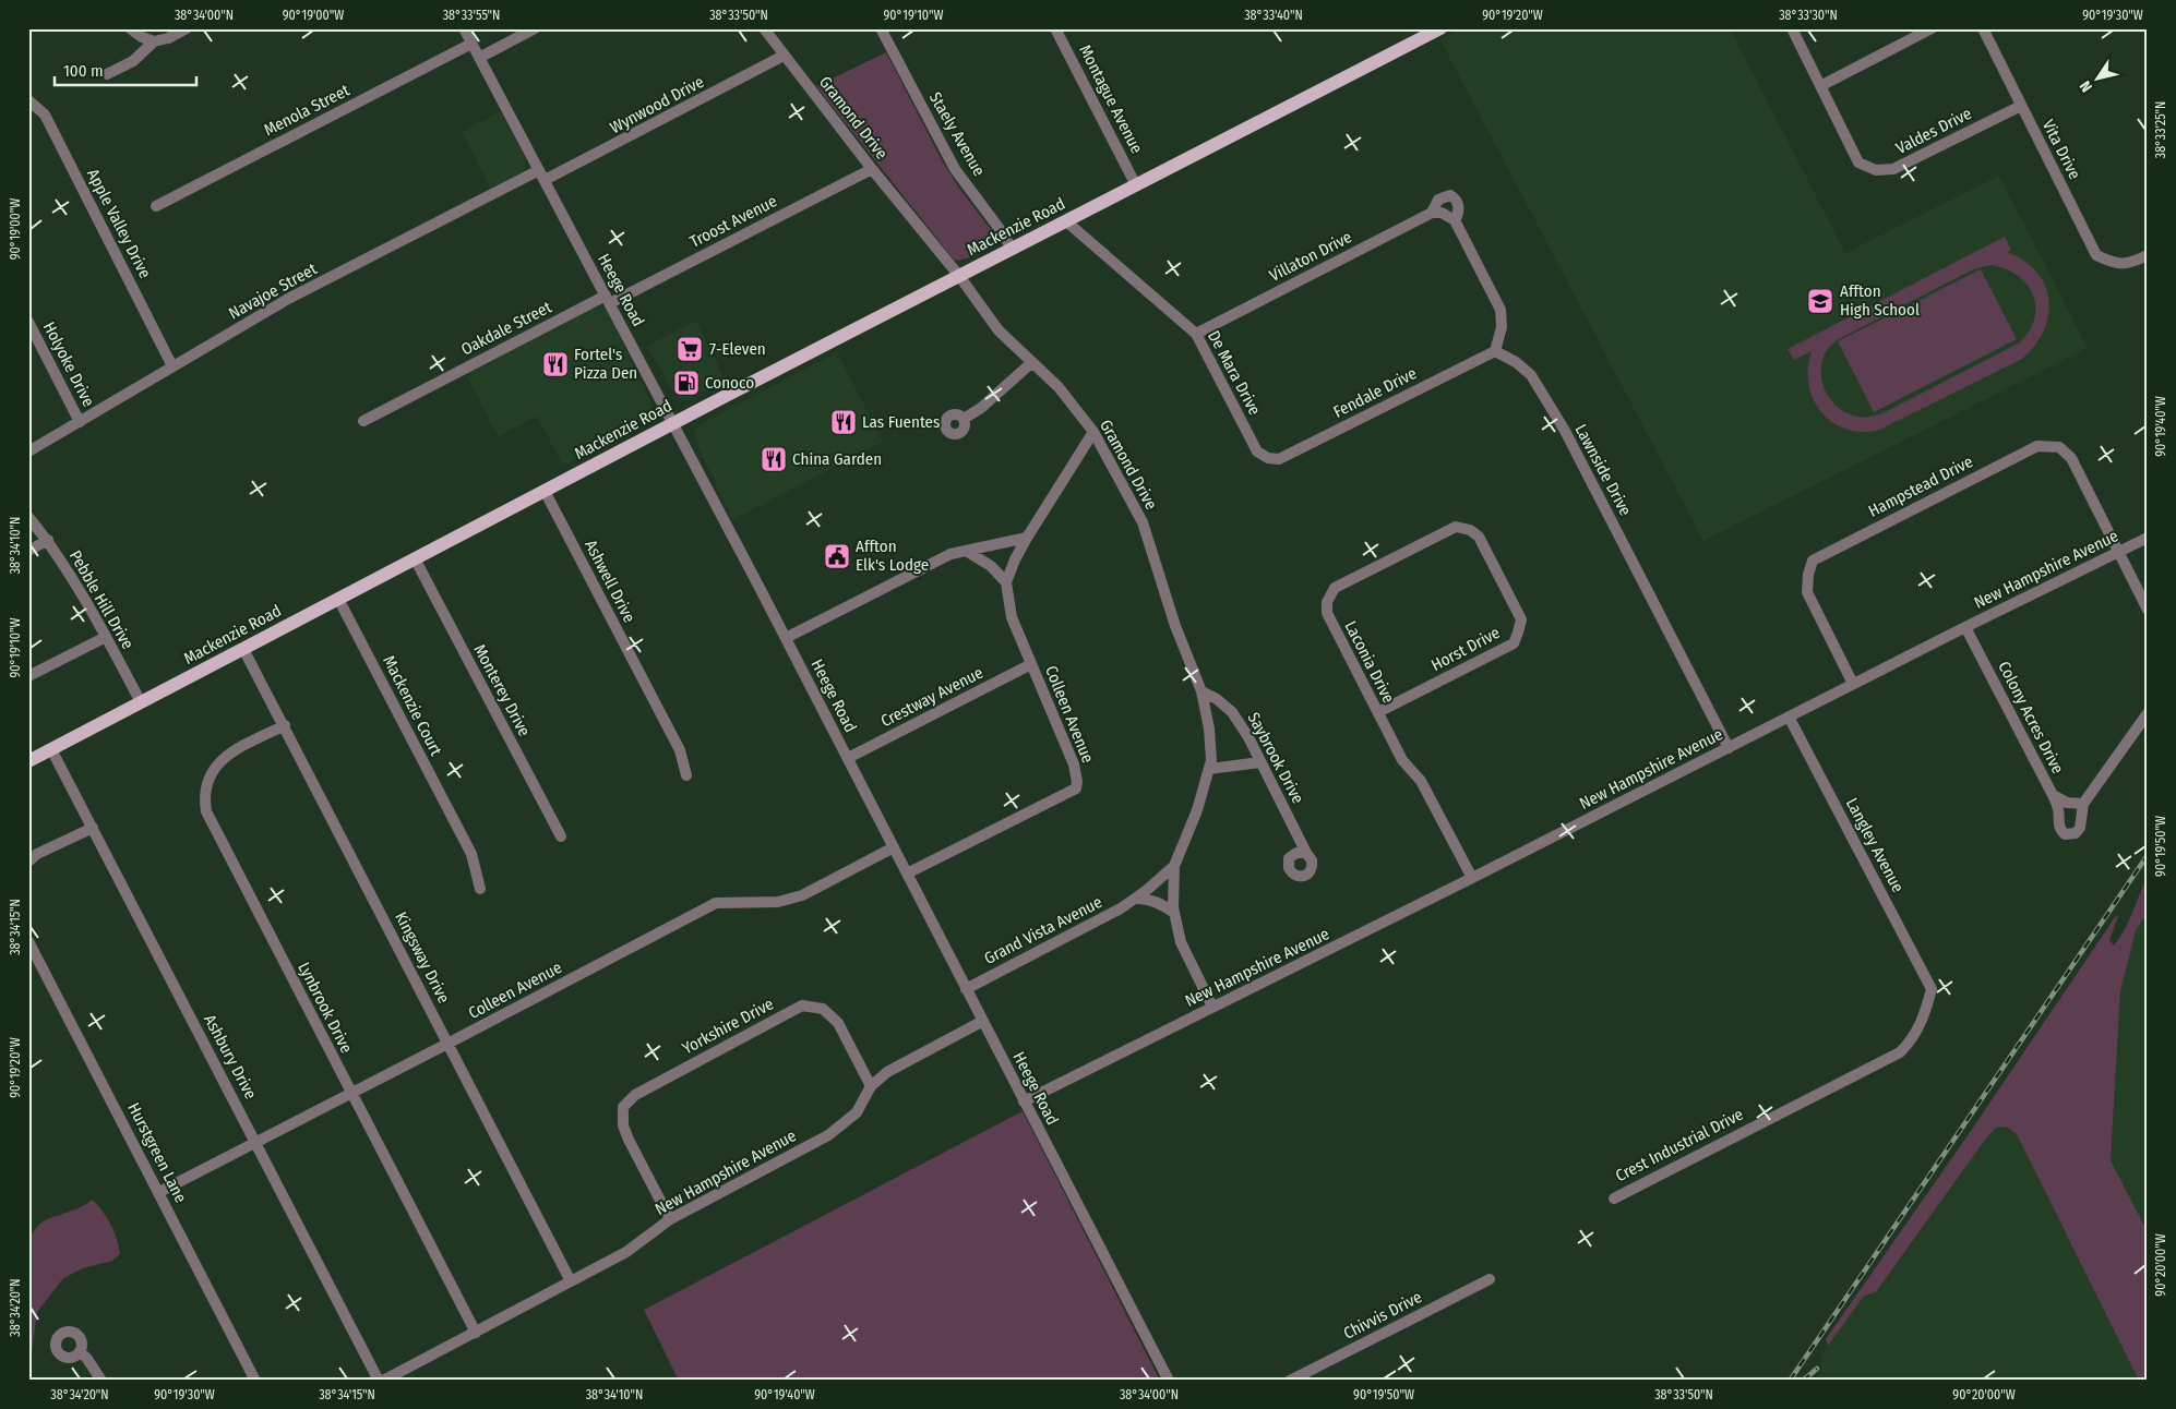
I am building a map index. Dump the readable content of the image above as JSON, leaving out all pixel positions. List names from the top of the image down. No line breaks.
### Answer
{"streets":{"main road":["Mackenzie Road"],"street":["Montague Avenue","Wynwood Drive","Menola Street","Gramond Drive","Valdes Drive","Staely Avenue","Vita Drive","Troost Avenue","Apple Valley Drive","Villaton Drive","Heege Road","Navajoe Street","Oakdale Street","Holyoke Drive","De Mara Drive","Fendale Drive","Lawnside Drive","Hampstead Drive","New Hampshire Avenue","Ashwell Drive","Pebble Hill Drive","Horst Drive","Laconia Drive","Monterey Drive","Crestway Avenue","Mackenzie Court","Colleen Avenue","Colony Acres Drive","Saybrook Drive","Langley Avenue","Grand Vista Avenue","Kingsway Drive","Lynbrook Drive","Yorkshire Drive","Ashbury Drive","Crest Industrial Drive","Hurstgreen Lane","Chivvis Drive"]},"crossings":[["Montague Avenue","Mackenzie Road"],["Wynwood Drive","Gramond Drive"],["Wynwood Drive","Heege Road"],["Wynwood Drive","Navajoe Street"],["Menola Street","Heege Road"],["Gramond Drive","Troost Avenue"],["Gramond Drive","Mackenzie Road"],["Gramond Drive","New Hampshire Avenue"],["Gramond Drive","Colleen Avenue"],["Gramond Drive","Saybrook Drive"],["Gramond Drive","Grand Vista Avenue"],["Valdes Drive","Vita Drive"],["Staely Avenue","Mackenzie Road"],["Troost Avenue","Heege Road"],["Troost Avenue","Oakdale Street"],["Apple Valley Drive","Navajoe Street"],["Mackenzie Road","Heege Road"],["Mackenzie Road","De Mara Drive"],["Mackenzie Road","Ashwell Drive"],["Mackenzie Road","Pebble Hill Drive"],["Mackenzie Road","Monterey Drive"],["Mackenzie Road","Mackenzie Court"],["Mackenzie Road","Kingsway Drive"],["Mackenzie Road","Ashbury Drive"],["Villaton Drive","De Mara Drive"],["Heege Road","Navajoe Street"],["Heege Road","Oakdale Street"],["Heege Road","New Hampshire Avenue"],["Heege Road","Crestway Avenue"],["Heege Road","Colleen Avenue"],["Heege Road","Grand Vista Avenue"],["Navajoe Street","Holyoke Drive"],["De Mara Drive","Fendale Drive"],["Fendale Drive","Lawnside Drive"],["Lawnside Drive","New Hampshire Avenue"],["Hampstead Drive","New Hampshire Avenue"],["New Hampshire Avenue","Laconia Drive"],["New Hampshire Avenue","Colony Acres Drive"],["New Hampshire Avenue","Langley Avenue"],["New Hampshire Avenue","Kingsway Drive"],["New Hampshire Avenue","Lynbrook Drive"],["New Hampshire Avenue","Yorkshire Drive"],["Horst Drive","Laconia Drive"],["Crestway Avenue","Colleen Avenue"],["Colleen Avenue","Kingsway Drive"],["Colleen Avenue","Lynbrook Drive"],["Colleen Avenue","Ashbury Drive"],["Colleen Avenue","Hurstgreen Lane"],["Langley Avenue","Crest Industrial Drive"],["Kingsway Drive","Lynbrook Drive"]],"places":{"school or university":["Affton High School"],"supermarket":["7-Eleven"],"restaurant":["Fortel's Pizza Den","Las Fuentes","China Garden"],"fuel station":["Conoco"],"public building":["Affton Elk's Lodge"]},"scale_bar":"100 m","north":"bottom left","coordinates":["38°34'00\"N","90°19'00\"W","38°33'55\"N","38°33'50\"N","90°19'10\"W","38°33'40\"N","90°19'20\"W","38°33'30\"N","90°19'30\"W","38°33'25\"N","90°19'40\"W","38°34'10\"N","90°19'50\"W","38°34'15\"N","90°20'00\"W","38°34'20\"N"]}
